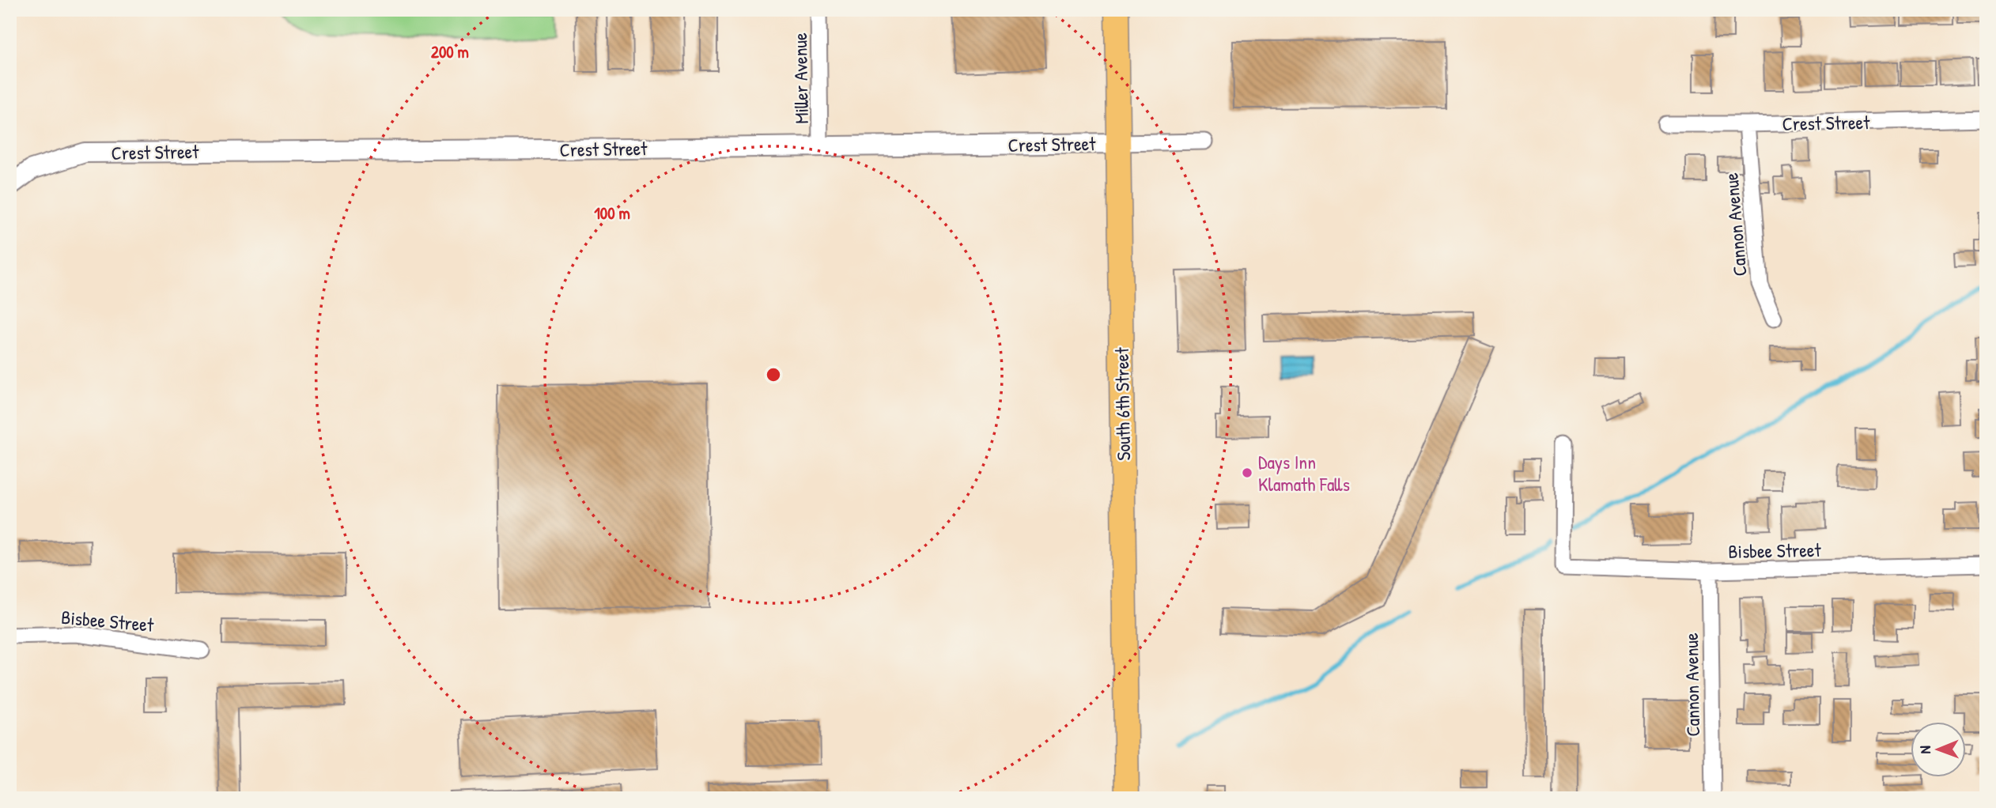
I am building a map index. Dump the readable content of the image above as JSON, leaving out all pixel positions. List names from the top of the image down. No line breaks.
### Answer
{"streets":{"main road":["South 6th Street"],"street":["Miller Avenue","Crest Street","Cannon Avenue","Bisbee Street"]},"crossings":[["Miller Avenue","Crest Street"],["Crest Street","Cannon Avenue"],["Crest Street","South 6th Street"],["Cannon Avenue","Bisbee Street"]],"places":["Days Inn Klamath Falls"],"north":"left","rings":["200 m","100 m"]}
